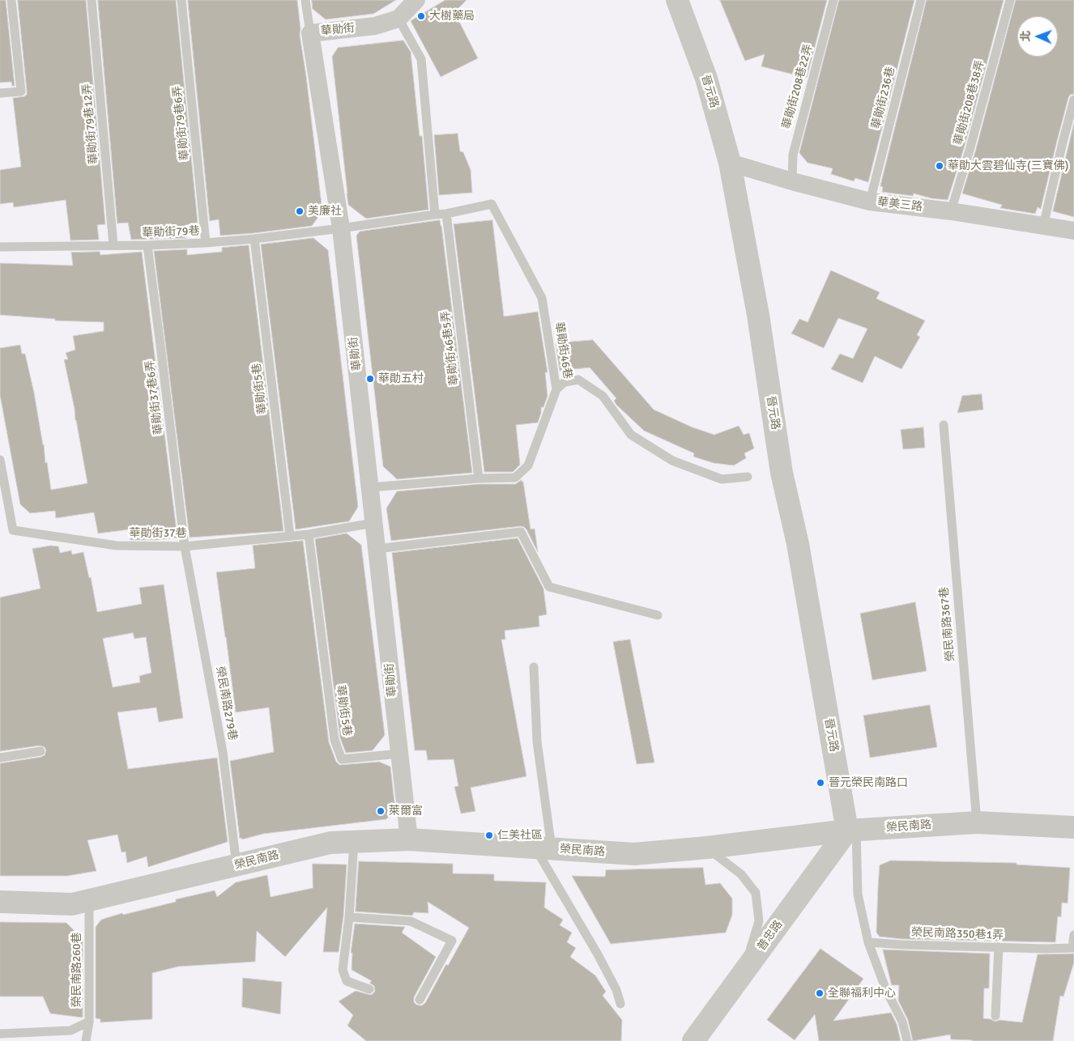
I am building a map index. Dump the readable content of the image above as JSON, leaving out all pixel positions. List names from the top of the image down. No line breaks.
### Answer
{"streets":{"street":["華勛街","晉元路","華美三路","榮民南路","普忠路"],"lane":["華勛街208巷22弄","華勛街236巷","華勛街208巷38弄","華勛街79巷6弄","華勛街79巷12弄","華勛街79巷","華勛街46巷5弄","華勛街46巷","華勛街5巷","華勛街37巷6弄","華勛街37巷","榮民南路367巷","榮民南路279巷","榮民南路350巷1弄","榮民南路260巷"]},"crossings":[["華勛街","華勛街79巷"],["華勛街","華勛街46巷"],["華勛街","華勛街5巷"],["華勛街","華勛街37巷"],["華勛街","榮民南路"],["華勛街208巷22弄","華美三路"],["晉元路","華美三路"],["晉元路","榮民南路"],["晉元路","普忠路"],["華勛街236巷","華美三路"],["華勛街208巷38弄","華美三路"],["華勛街79巷6弄","華勛街79巷"],["華勛街79巷12弄","華勛街79巷"],["華勛街79巷","華勛街46巷5弄"],["華勛街79巷","華勛街46巷"],["華勛街79巷","華勛街5巷"],["華勛街79巷","華勛街37巷6弄"],["華勛街46巷5弄","華勛街46巷"],["華勛街5巷","華勛街37巷"],["華勛街37巷6弄","華勛街37巷"],["華勛街37巷6弄","榮民南路279巷"],["華勛街37巷","榮民南路279巷"],["榮民南路367巷","榮民南路"],["榮民南路279巷","榮民南路"],["榮民南路","普忠路"],["榮民南路","榮民南路260巷"]],"places":["大樹藥局","華勛大雲碧仙寺(三寶佛)","美廉社","華勛五村","晉元榮民南路口","萊爾富","仁美社區","全聯福利中心"],"north":"left"}
